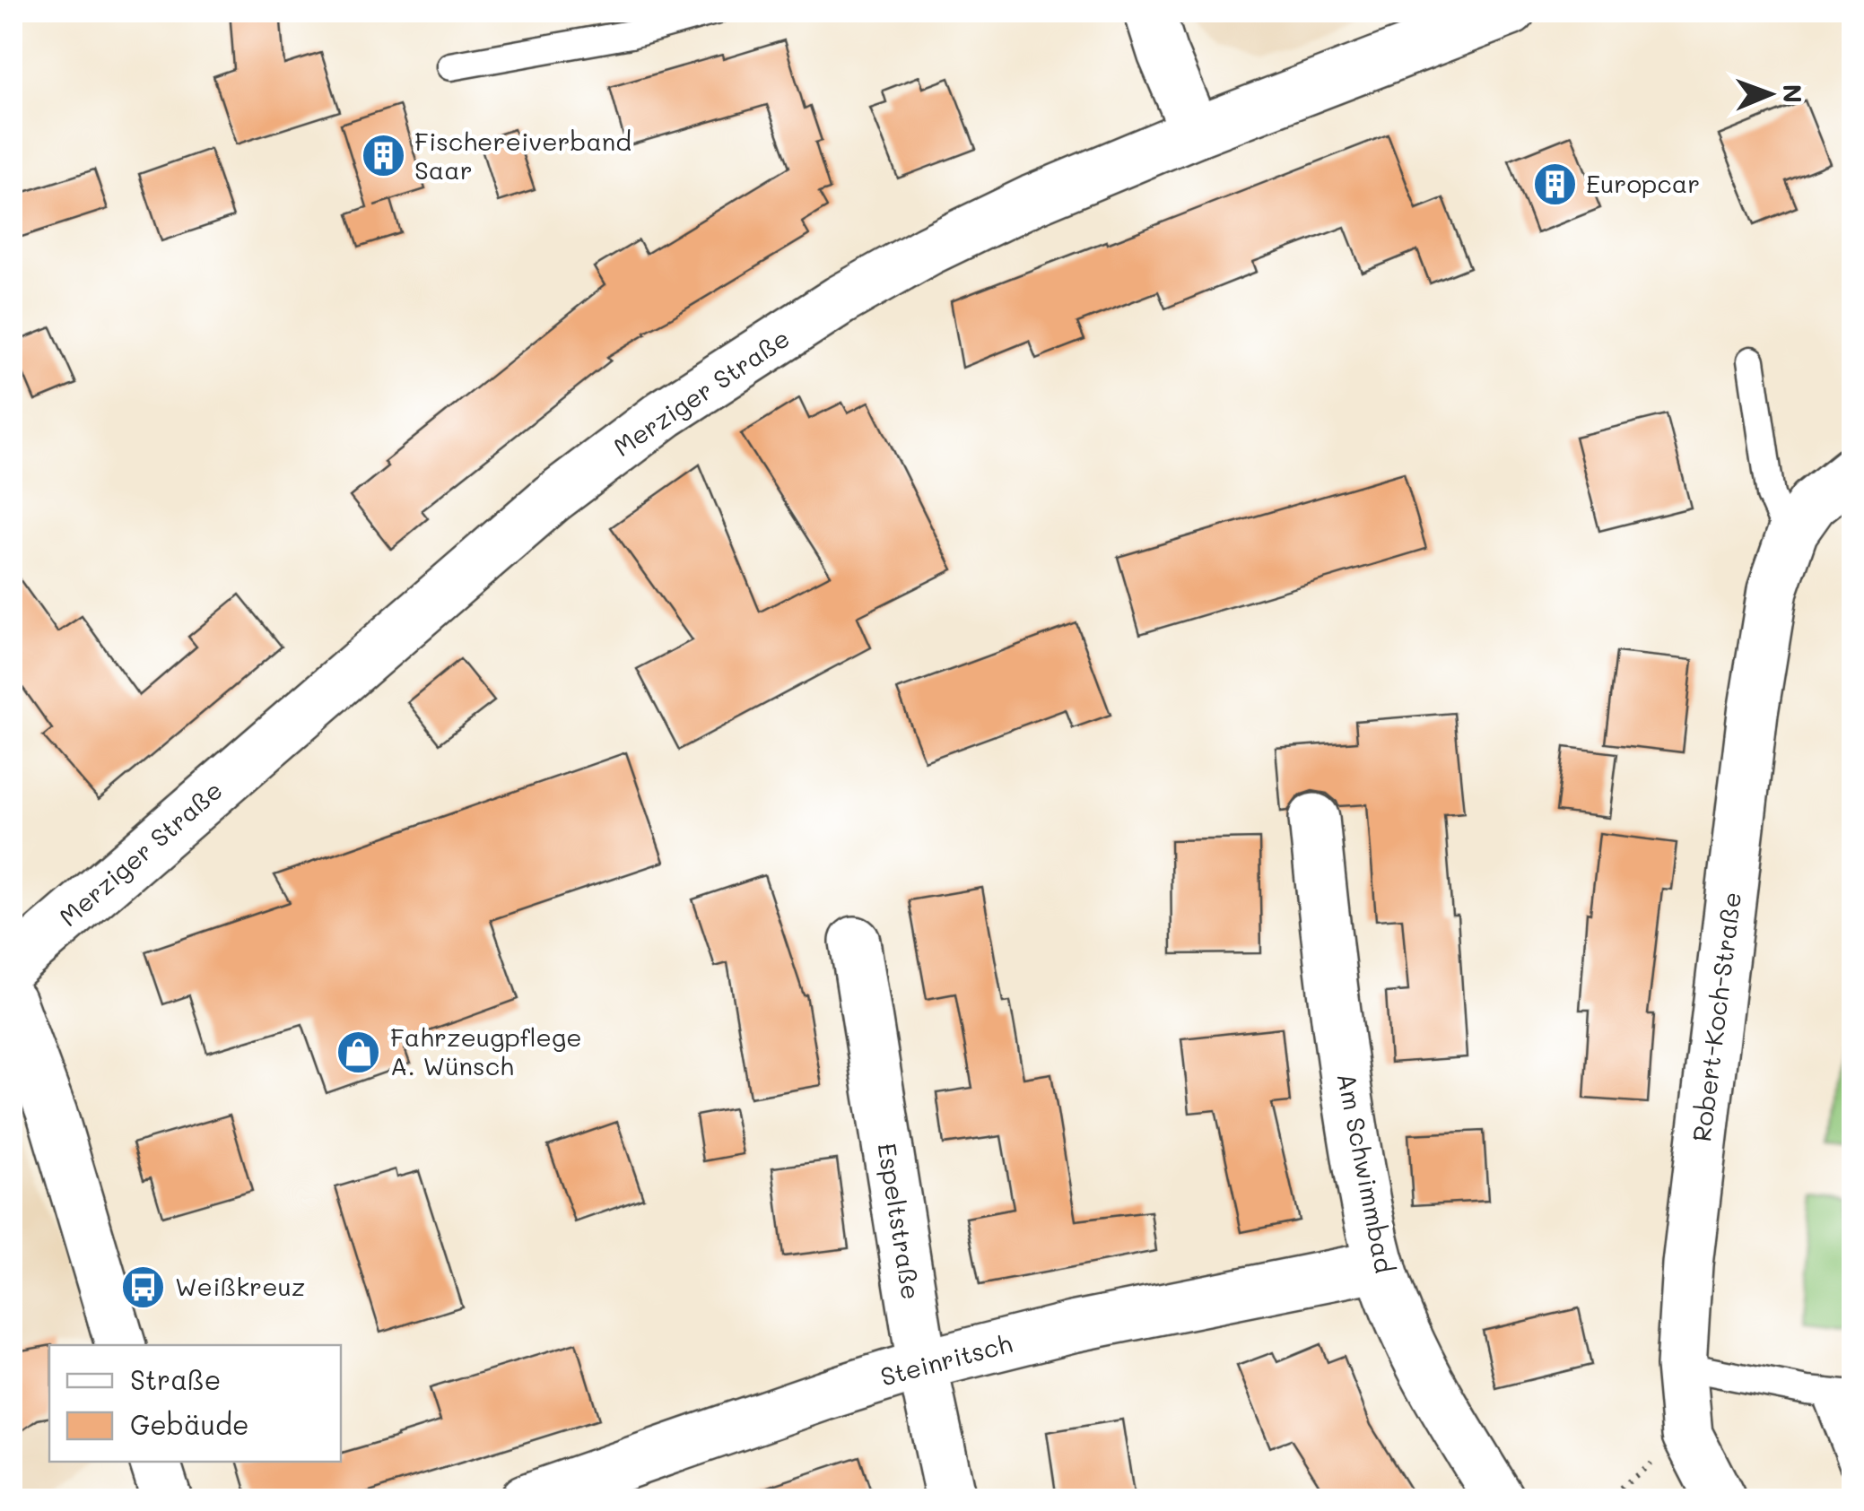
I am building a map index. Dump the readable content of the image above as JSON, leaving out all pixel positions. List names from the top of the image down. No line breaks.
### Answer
{"streets":{"street":["Merziger Straße","Robert-Koch-Straße","Am Schwimmbad","Espeltstraße","Steinritsch"]},"crossings":[["Am Schwimmbad","Steinritsch"],["Espeltstraße","Steinritsch"]],"places":{"building":["Fischereiverband Saar","Europcar"],"shop":["Fahrzeugpflege A. Wünsch"],"bus stop":["Weißkreuz"]},"legend":["Straße","Gebäude"],"north":"right"}
